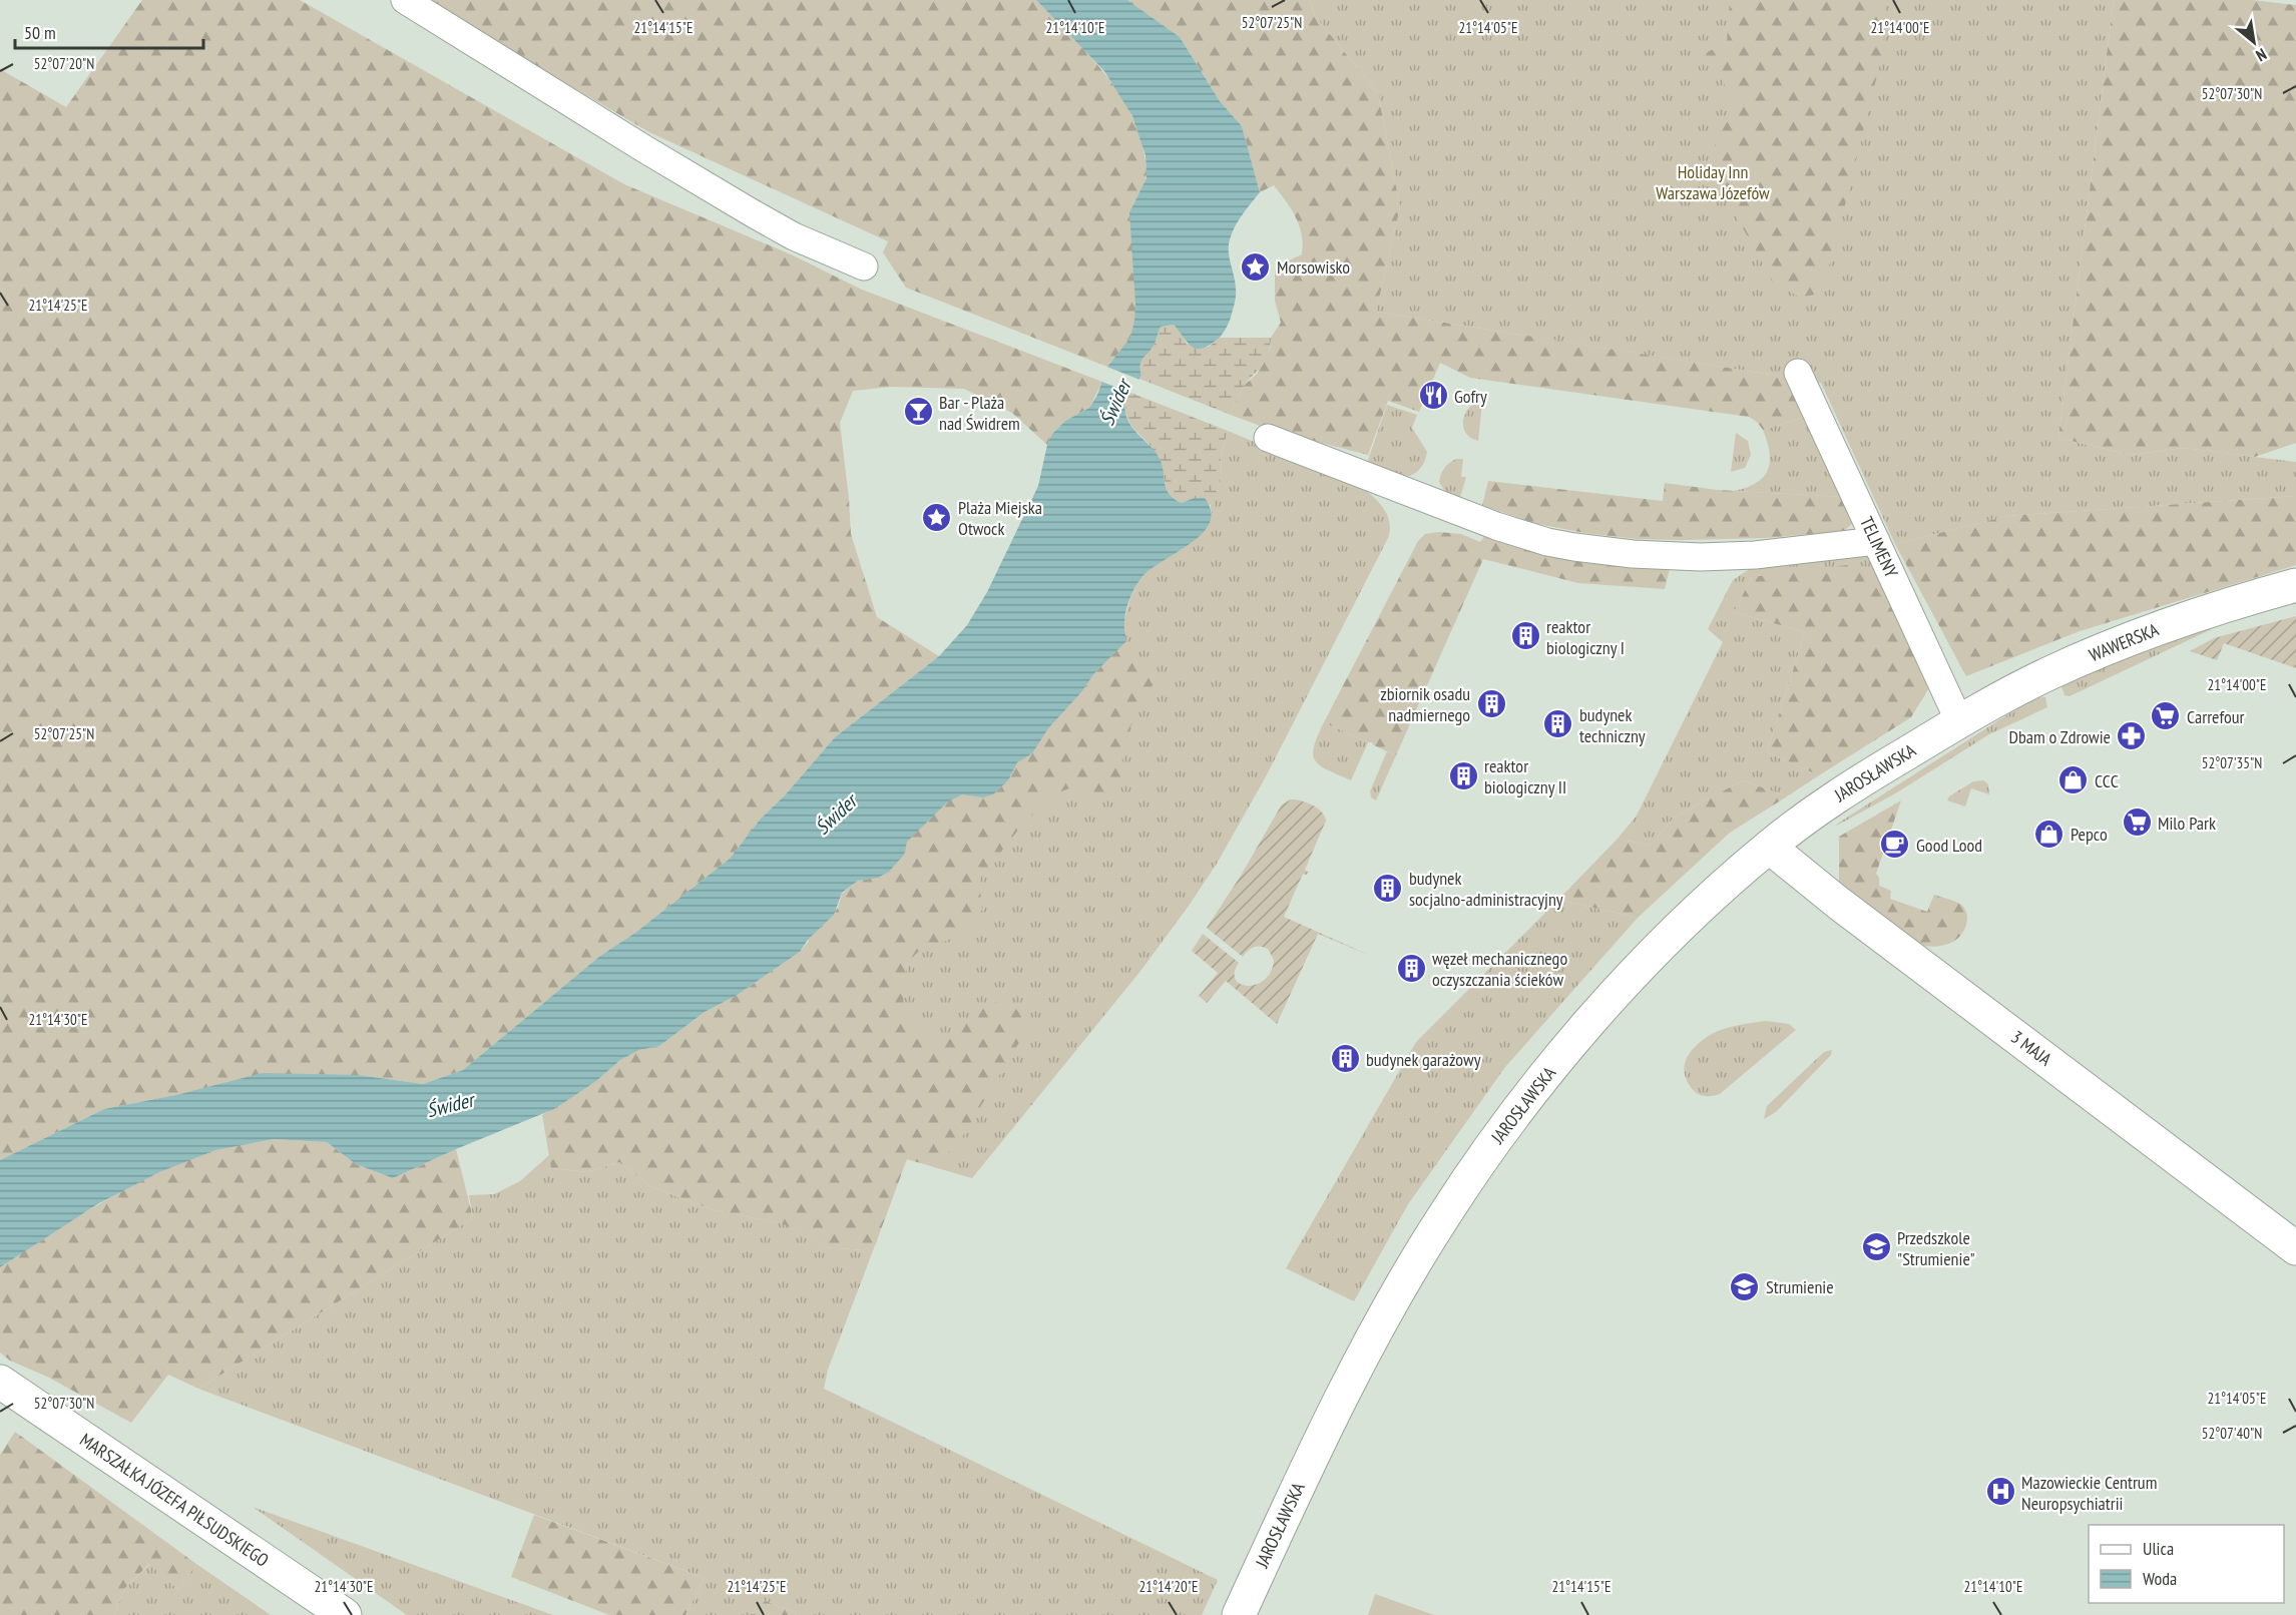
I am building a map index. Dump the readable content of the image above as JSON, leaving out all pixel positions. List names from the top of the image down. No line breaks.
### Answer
{"streets":{"main road":["WAWERSKA","JAROSŁAWSKA","3 MAJA","MARSZAŁKA JÓZEFA PIŁSUDSKIEGO"],"street":["TELIMENY"]},"crossings":[["TELIMENY","WAWERSKA"],["TELIMENY","JAROSŁAWSKA"],["WAWERSKA","JAROSŁAWSKA"],["JAROSŁAWSKA","3 MAJA"]],"water":["Świder"],"parks":["Holiday Inn Warszawa Józefów"],"places":{"place":["Morsowisko","Plaża Miejska Otwock"],"restaurant":["Gofry"],"bar":["Bar - Plaża nad Świdrem"],"building":["reaktor biologiczny I","zbiornik osadu nadmiernego","budynek techniczny","reaktor biologiczny II","budynek socjalno-administracyjny","węzeł mechanicznego oczyszczania ścieków","budynek garażowy"],"supermarket":["Carrefour","Milo Park"],"pharmacy":["Dbam o Zdrowie"],"shop":["CCC","Pepco"],"cafe":["Good Lood"],"school or university":["Przedszkole \"Strumienie\"","Strumienie"],"hospital":["Mazowieckie Centrum Neuropsychiatrii"]},"legend":["Ulica","Woda"],"scale_bar":"50 m","north":"bottom right","coordinates":["52°07'25\"N","21°14'00\"E","21°14'15\"E","21°14'10\"E","21°14'05\"E","52°07'20\"N","52°07'30\"N","21°14'25\"E","52°07'35\"N","21°14'30\"E","52°07'40\"N","21°14'20\"E"]}
